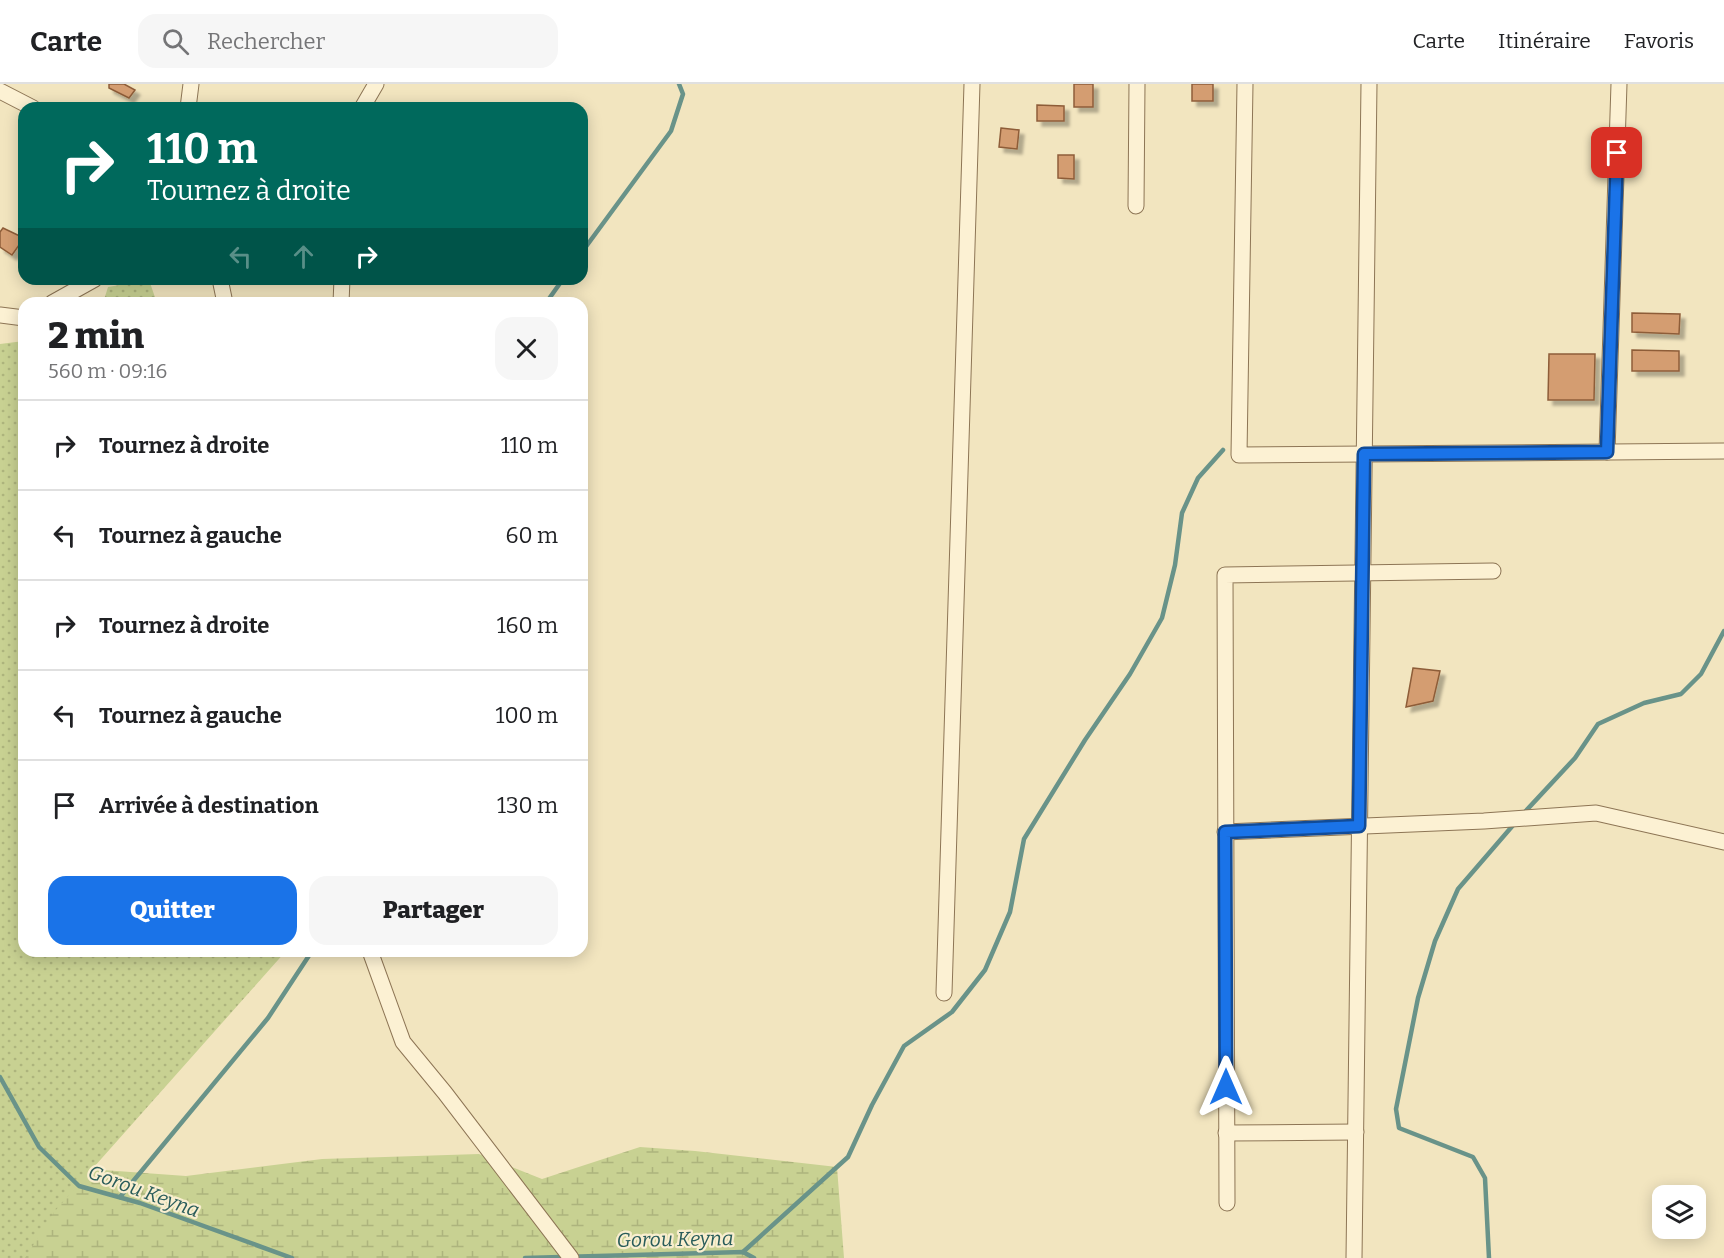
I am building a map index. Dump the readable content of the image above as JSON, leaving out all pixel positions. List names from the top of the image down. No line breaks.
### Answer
{"water":["Gorou Keyna"],"page":{"header":"Carte","search":"Rechercher","nav":["Carte","Itinéraire","Favoris"],"turn":["110 m","Tournez à droite"],"heading":["2 min","560 m · 09:16"],"list":[{"name":"Tournez à droite","value":"110 m"},{"name":"Tournez à gauche","value":"60 m"},{"name":"Tournez à droite","value":"160 m"},{"name":"Tournez à gauche","value":"100 m"},{"name":"Arrivée à destination","value":"130 m"}],"buttons":["Quitter","Partager"]}}
